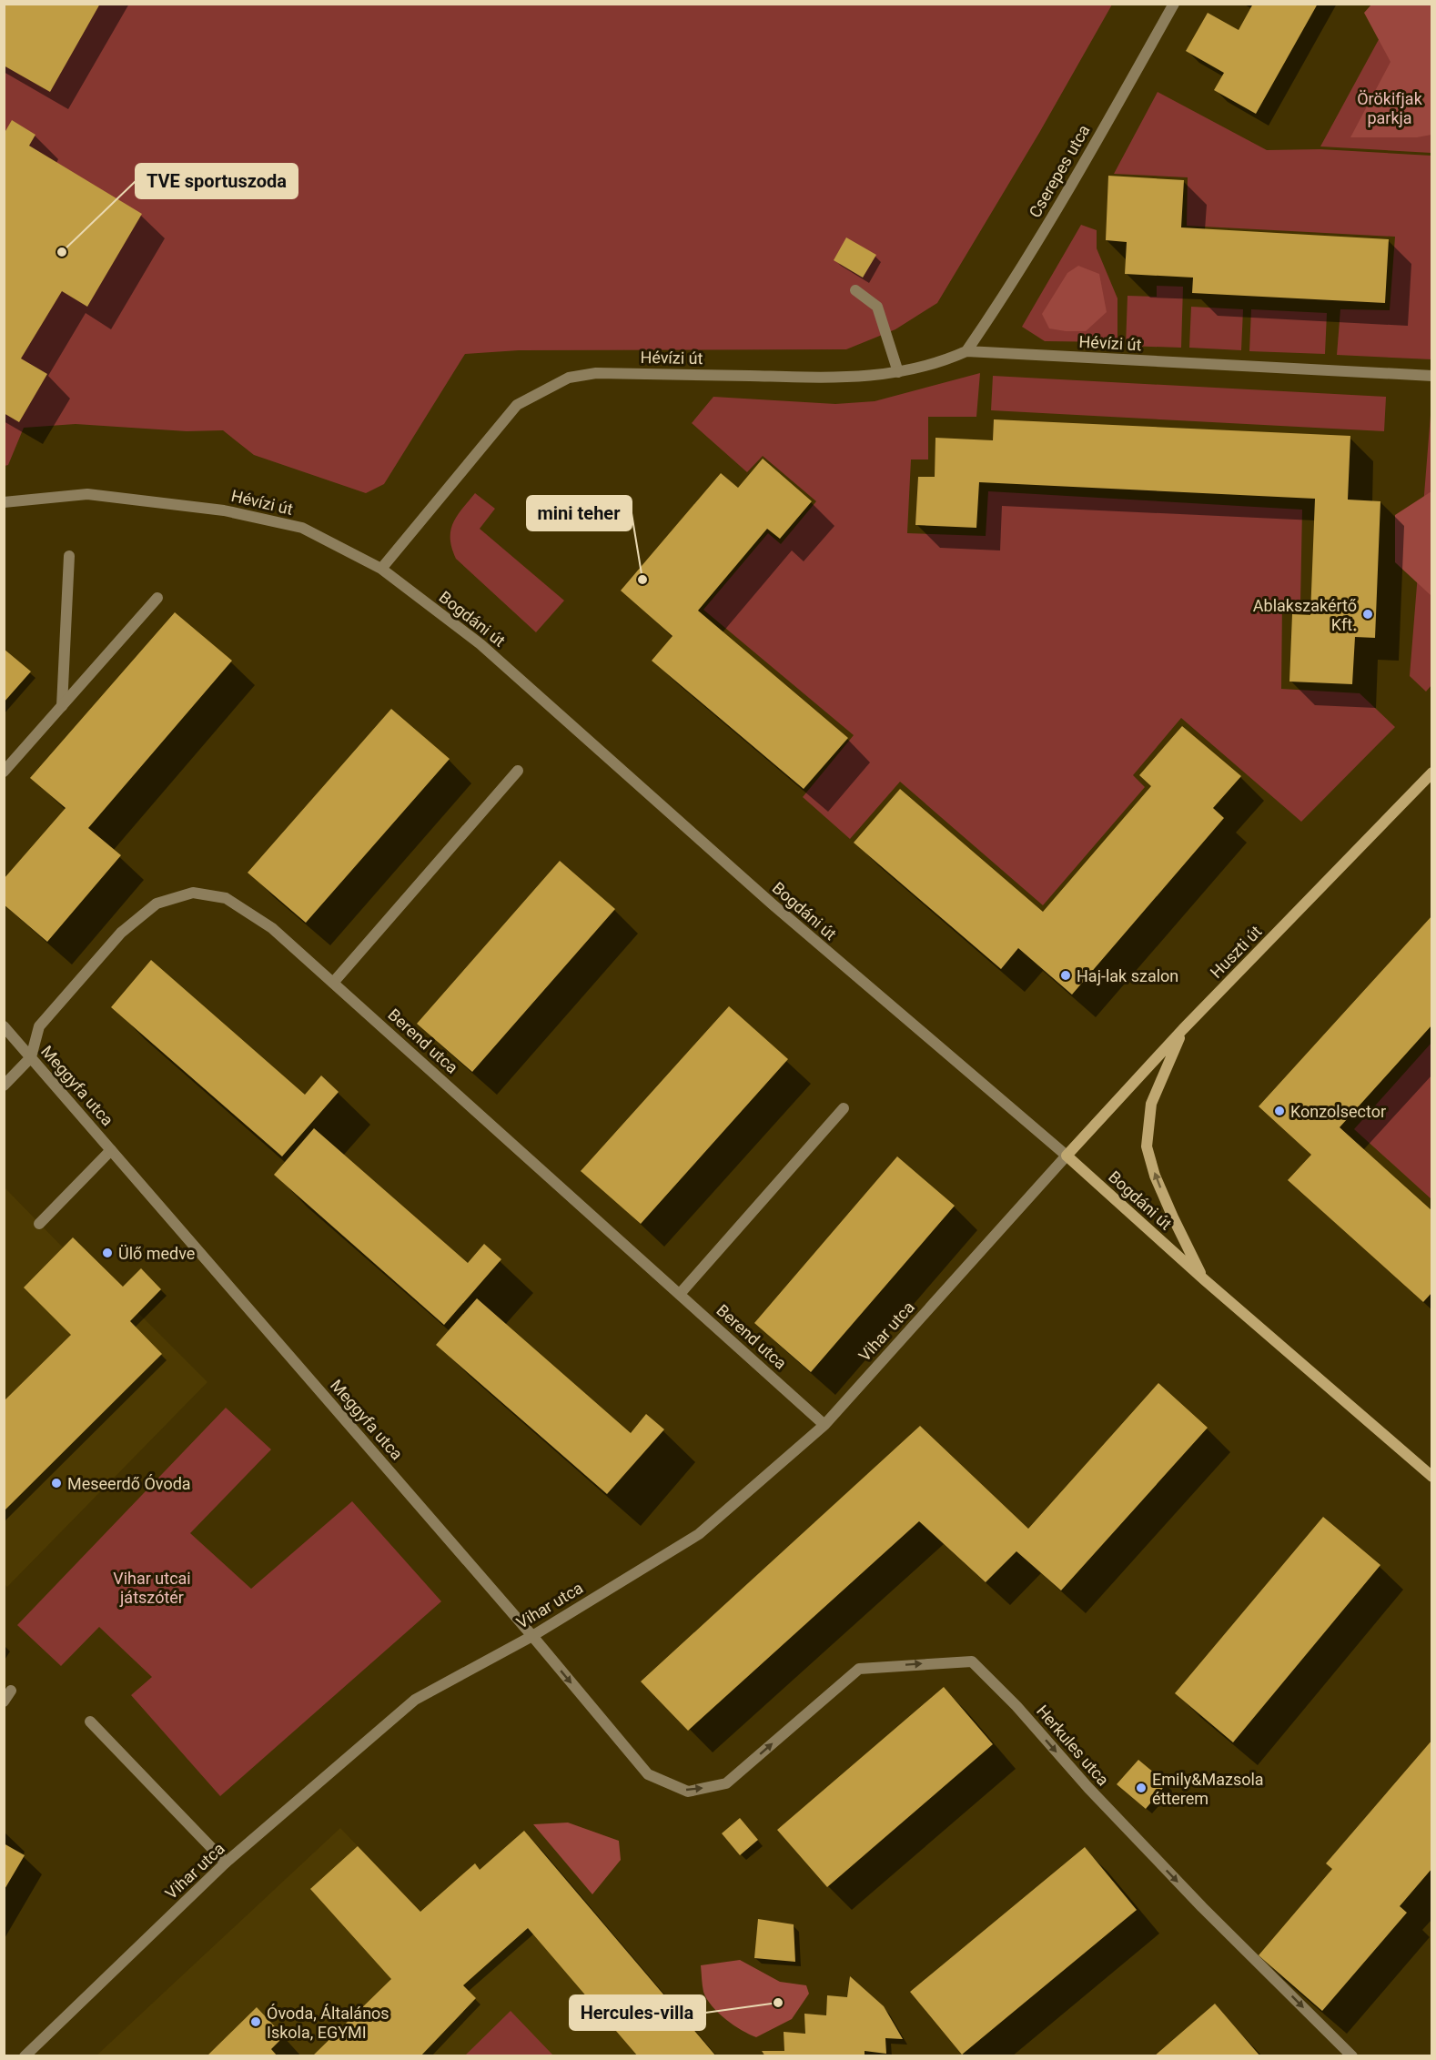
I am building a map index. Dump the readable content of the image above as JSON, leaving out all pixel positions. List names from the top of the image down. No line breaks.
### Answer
{"streets":{"street":["Cserepes utca","Hévízi út","Bogdáni út","Huszti út","Berend utca","Meggyfa utca","Vihar utca","Herkules utca"]},"crossings":[["Cserepes utca","Hévízi út"],["Hévízi út","Bogdáni út"],["Bogdáni út","Huszti út"],["Bogdáni út","Vihar utca"],["Huszti út","Vihar utca"],["Berend utca","Meggyfa utca"],["Berend utca","Vihar utca"],["Meggyfa utca","Vihar utca"],["Meggyfa utca","Herkules utca"]],"one_way":["Herkules utca"],"parks":["Örökifjak parkja","Vihar utcai játszótér"],"places":["TVE sportuszoda","mini teher","Ablakszakértő Kft.","Haj-lak szalon","Konzolsector","Ülő medve","Meseerdő Óvoda","Emily&Mazsola étterem","Hercules-villa","Óvoda, Általános Iskola, EGYMI"]}
